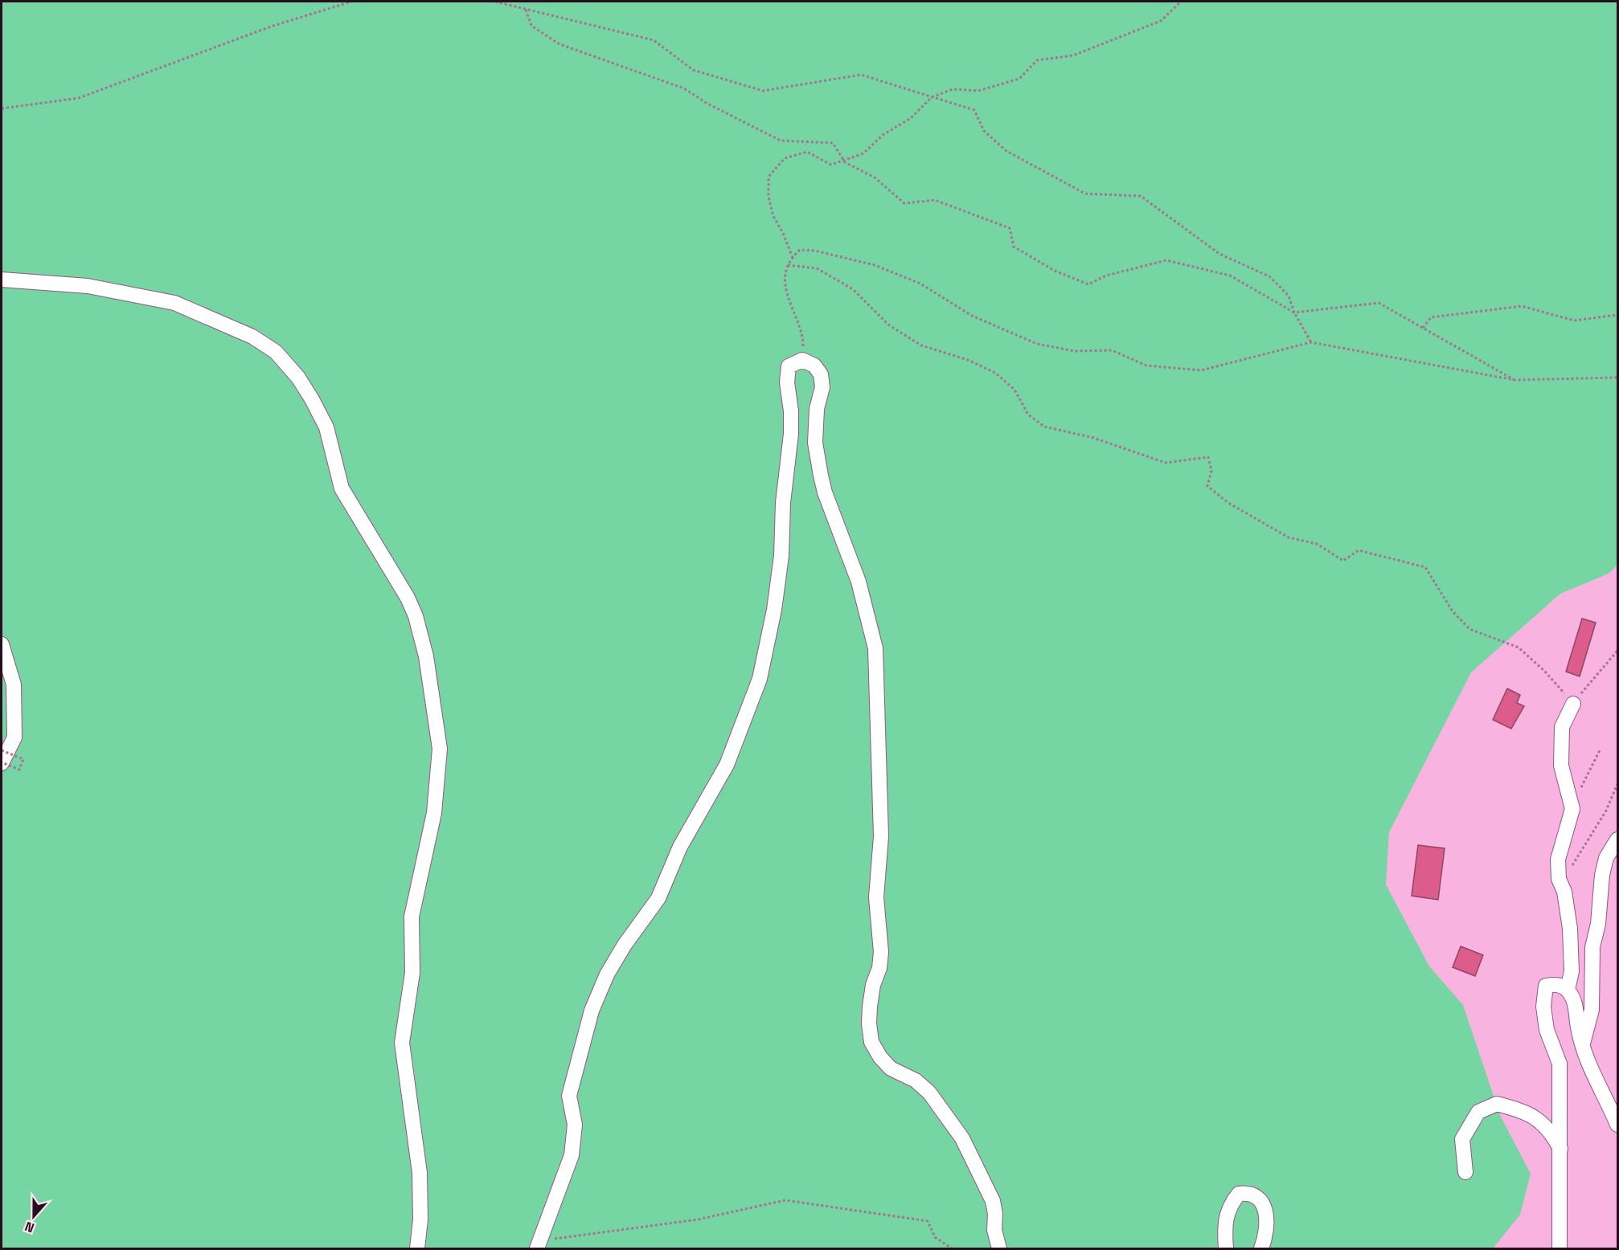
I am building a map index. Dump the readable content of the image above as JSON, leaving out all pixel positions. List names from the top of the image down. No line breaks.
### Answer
{"north":"bottom"}
